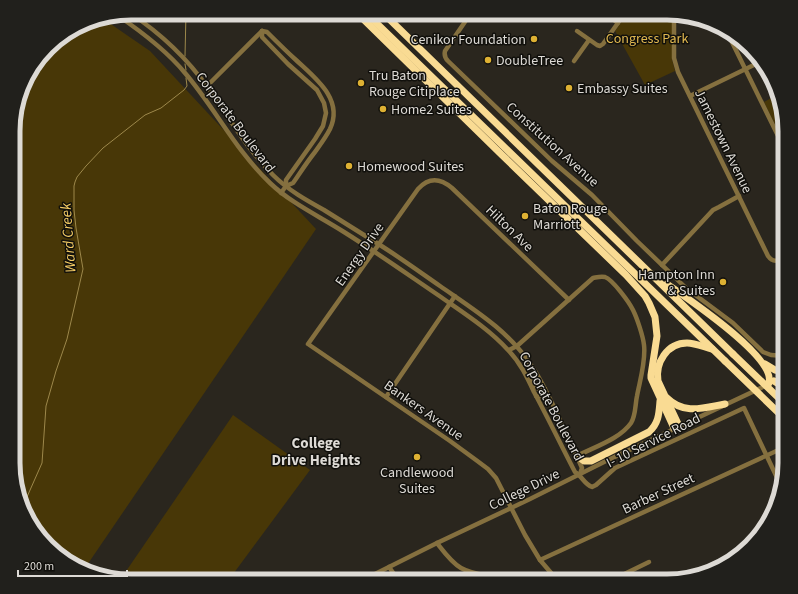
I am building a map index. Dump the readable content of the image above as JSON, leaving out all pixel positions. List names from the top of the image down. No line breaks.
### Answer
{"streets":{"street":["Corporate Boulevard","Jamestown Avenue","Constitution Avenue","Hilton Ave","Energy Drive","Bankers Avenue","I- 10 Service Road","College Drive","Barber Street"]},"crossings":[["Corporate Boulevard","Energy Drive"],["Corporate Boulevard","I- 10 Service Road"],["Corporate Boulevard","College Drive"],["Hilton Ave","Energy Drive"],["Energy Drive","Bankers Avenue"],["Bankers Avenue","College Drive"],["Bankers Avenue","Barber Street"],["I- 10 Service Road","College Drive"],["I- 10 Service Road","Barber Street"]],"districts":["College Drive Heights"],"water":["Ward Creek"],"parks":["Congress Park"],"places":["Cenikor Foundation","DoubleTree","Tru Baton Rouge Citiplace","Embassy Suites","Home2 Suites","Homewood Suites","Baton Rouge Marriott","Hampton Inn & Suites","Candlewood Suites"],"scale_bar":"200 m"}
